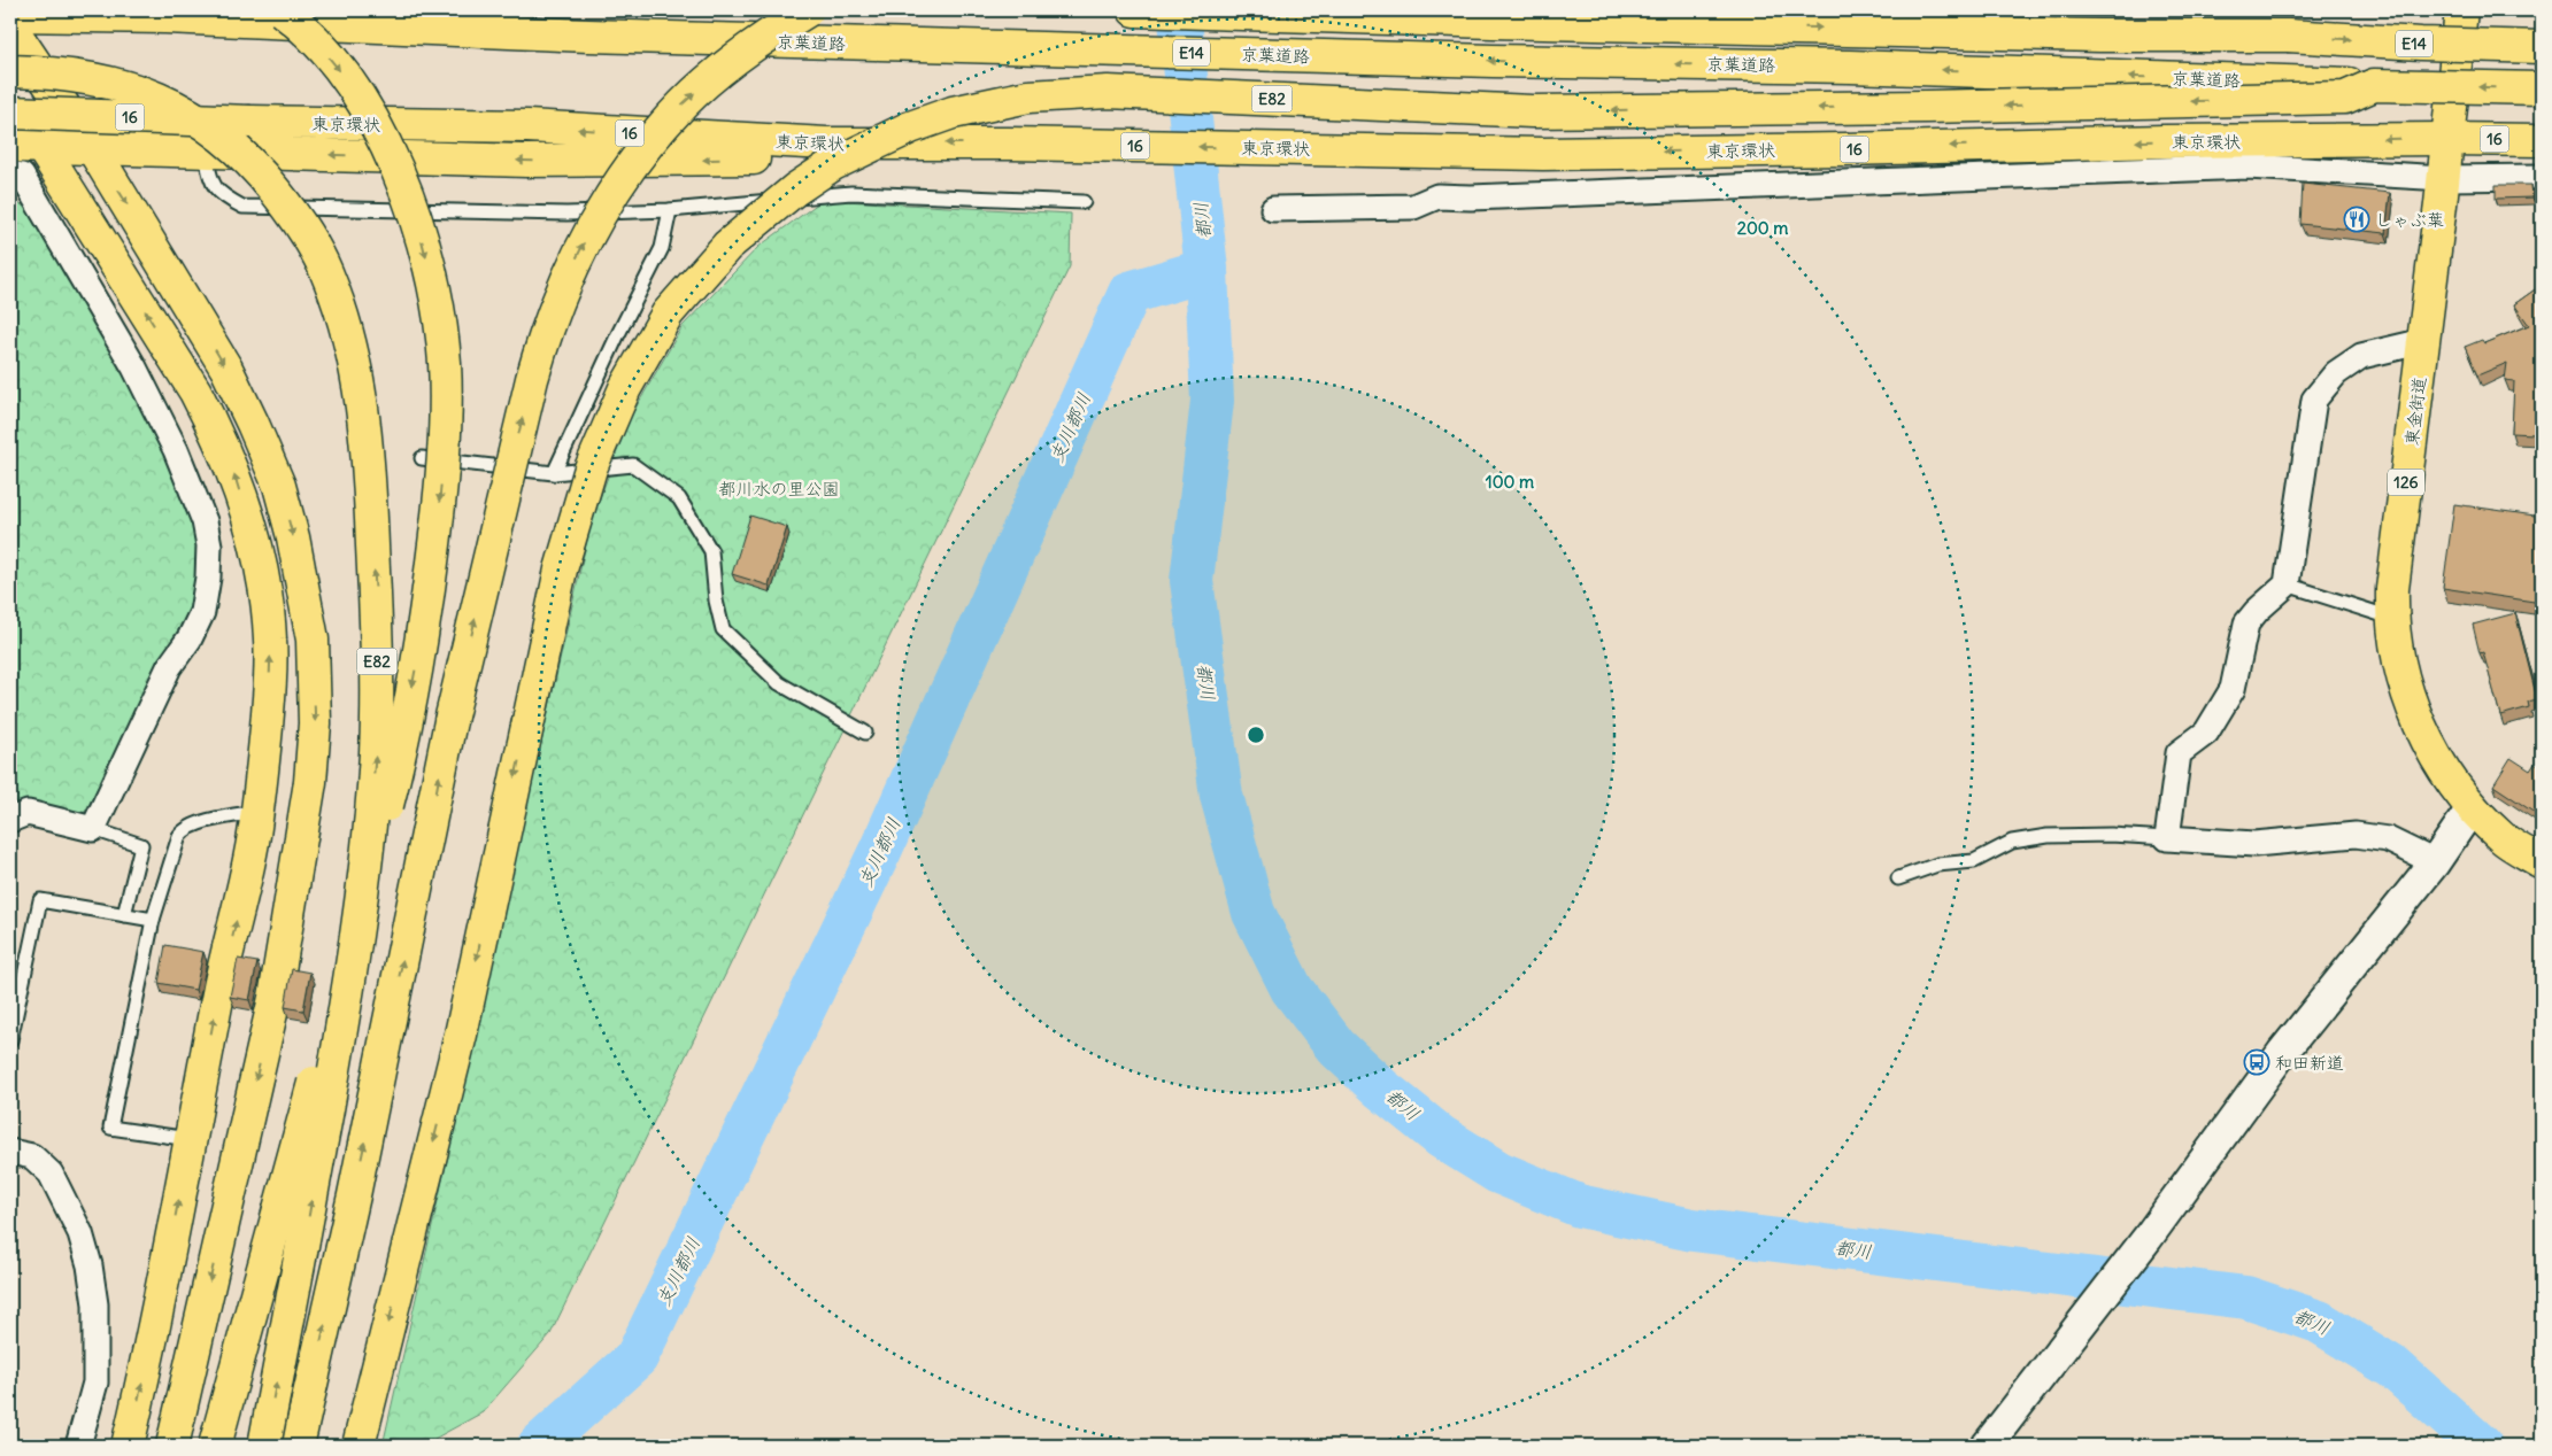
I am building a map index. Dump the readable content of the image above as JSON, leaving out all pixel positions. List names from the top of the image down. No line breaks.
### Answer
{"streets":{"highway":["京葉道路","E14","E82","16","東京環状","東金街道","126"]},"crossings":[["京葉道路","E82"],["東京環状","東金街道"]],"water":["都川","支川都川"],"parks":["都川水の里公園"],"places":{"restaurant":["しゃぶ葉"],"bus stop":["和田新道"]},"rings":["200 m","100 m"]}
